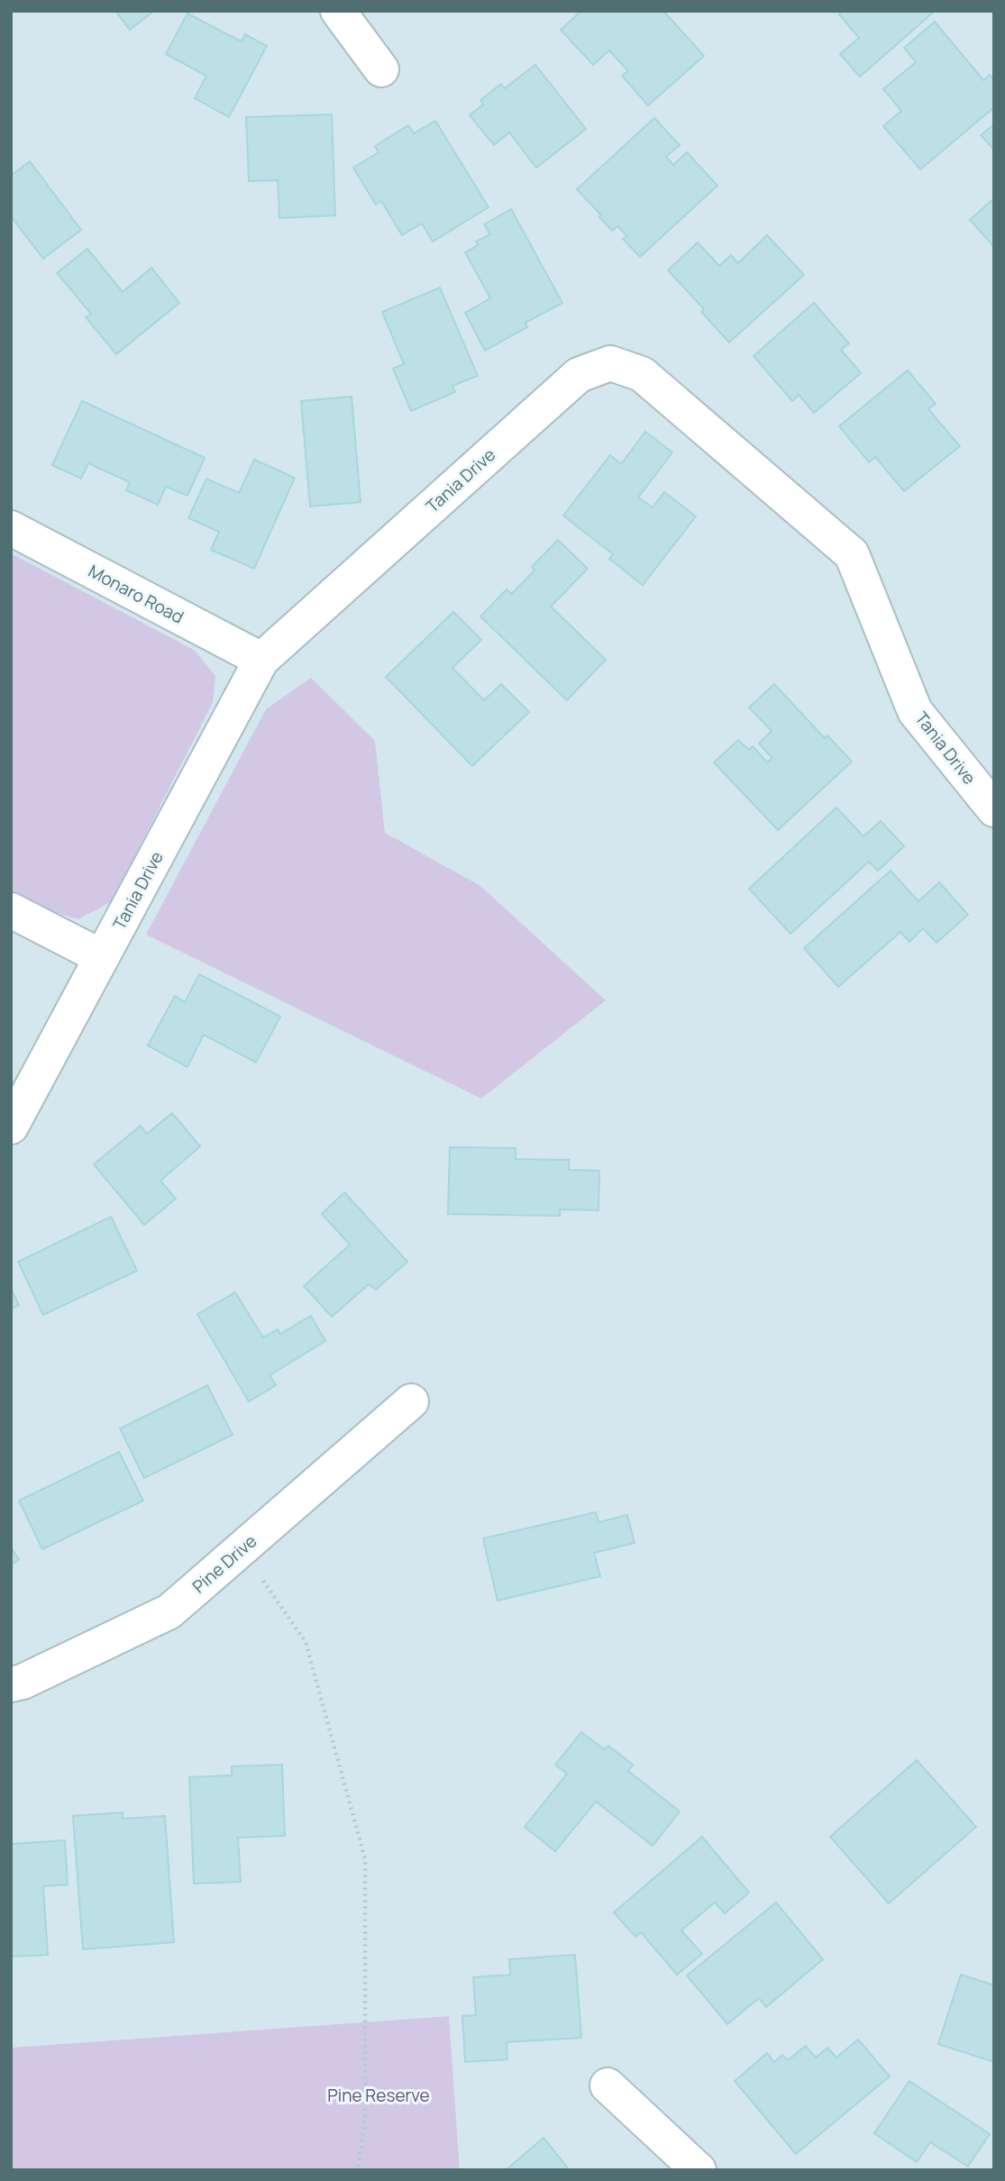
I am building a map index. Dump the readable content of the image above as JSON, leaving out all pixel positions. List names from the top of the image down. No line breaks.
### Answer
{"streets":{"street":["Tania Drive","Monaro Road","Pine Drive"]},"crossings":[["Tania Drive","Monaro Road"]],"parks":["Pine Reserve"]}
